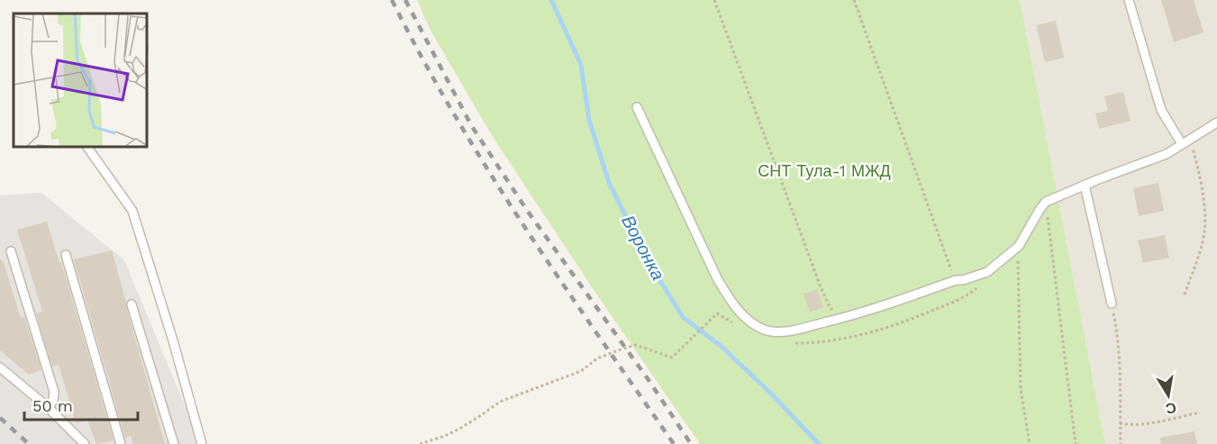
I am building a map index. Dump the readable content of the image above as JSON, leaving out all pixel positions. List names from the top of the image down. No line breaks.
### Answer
{"water":["Воронка"],"parks":["СНТ Тула-1 МЖД"],"scale_bar":"50 m","north":"bottom"}
